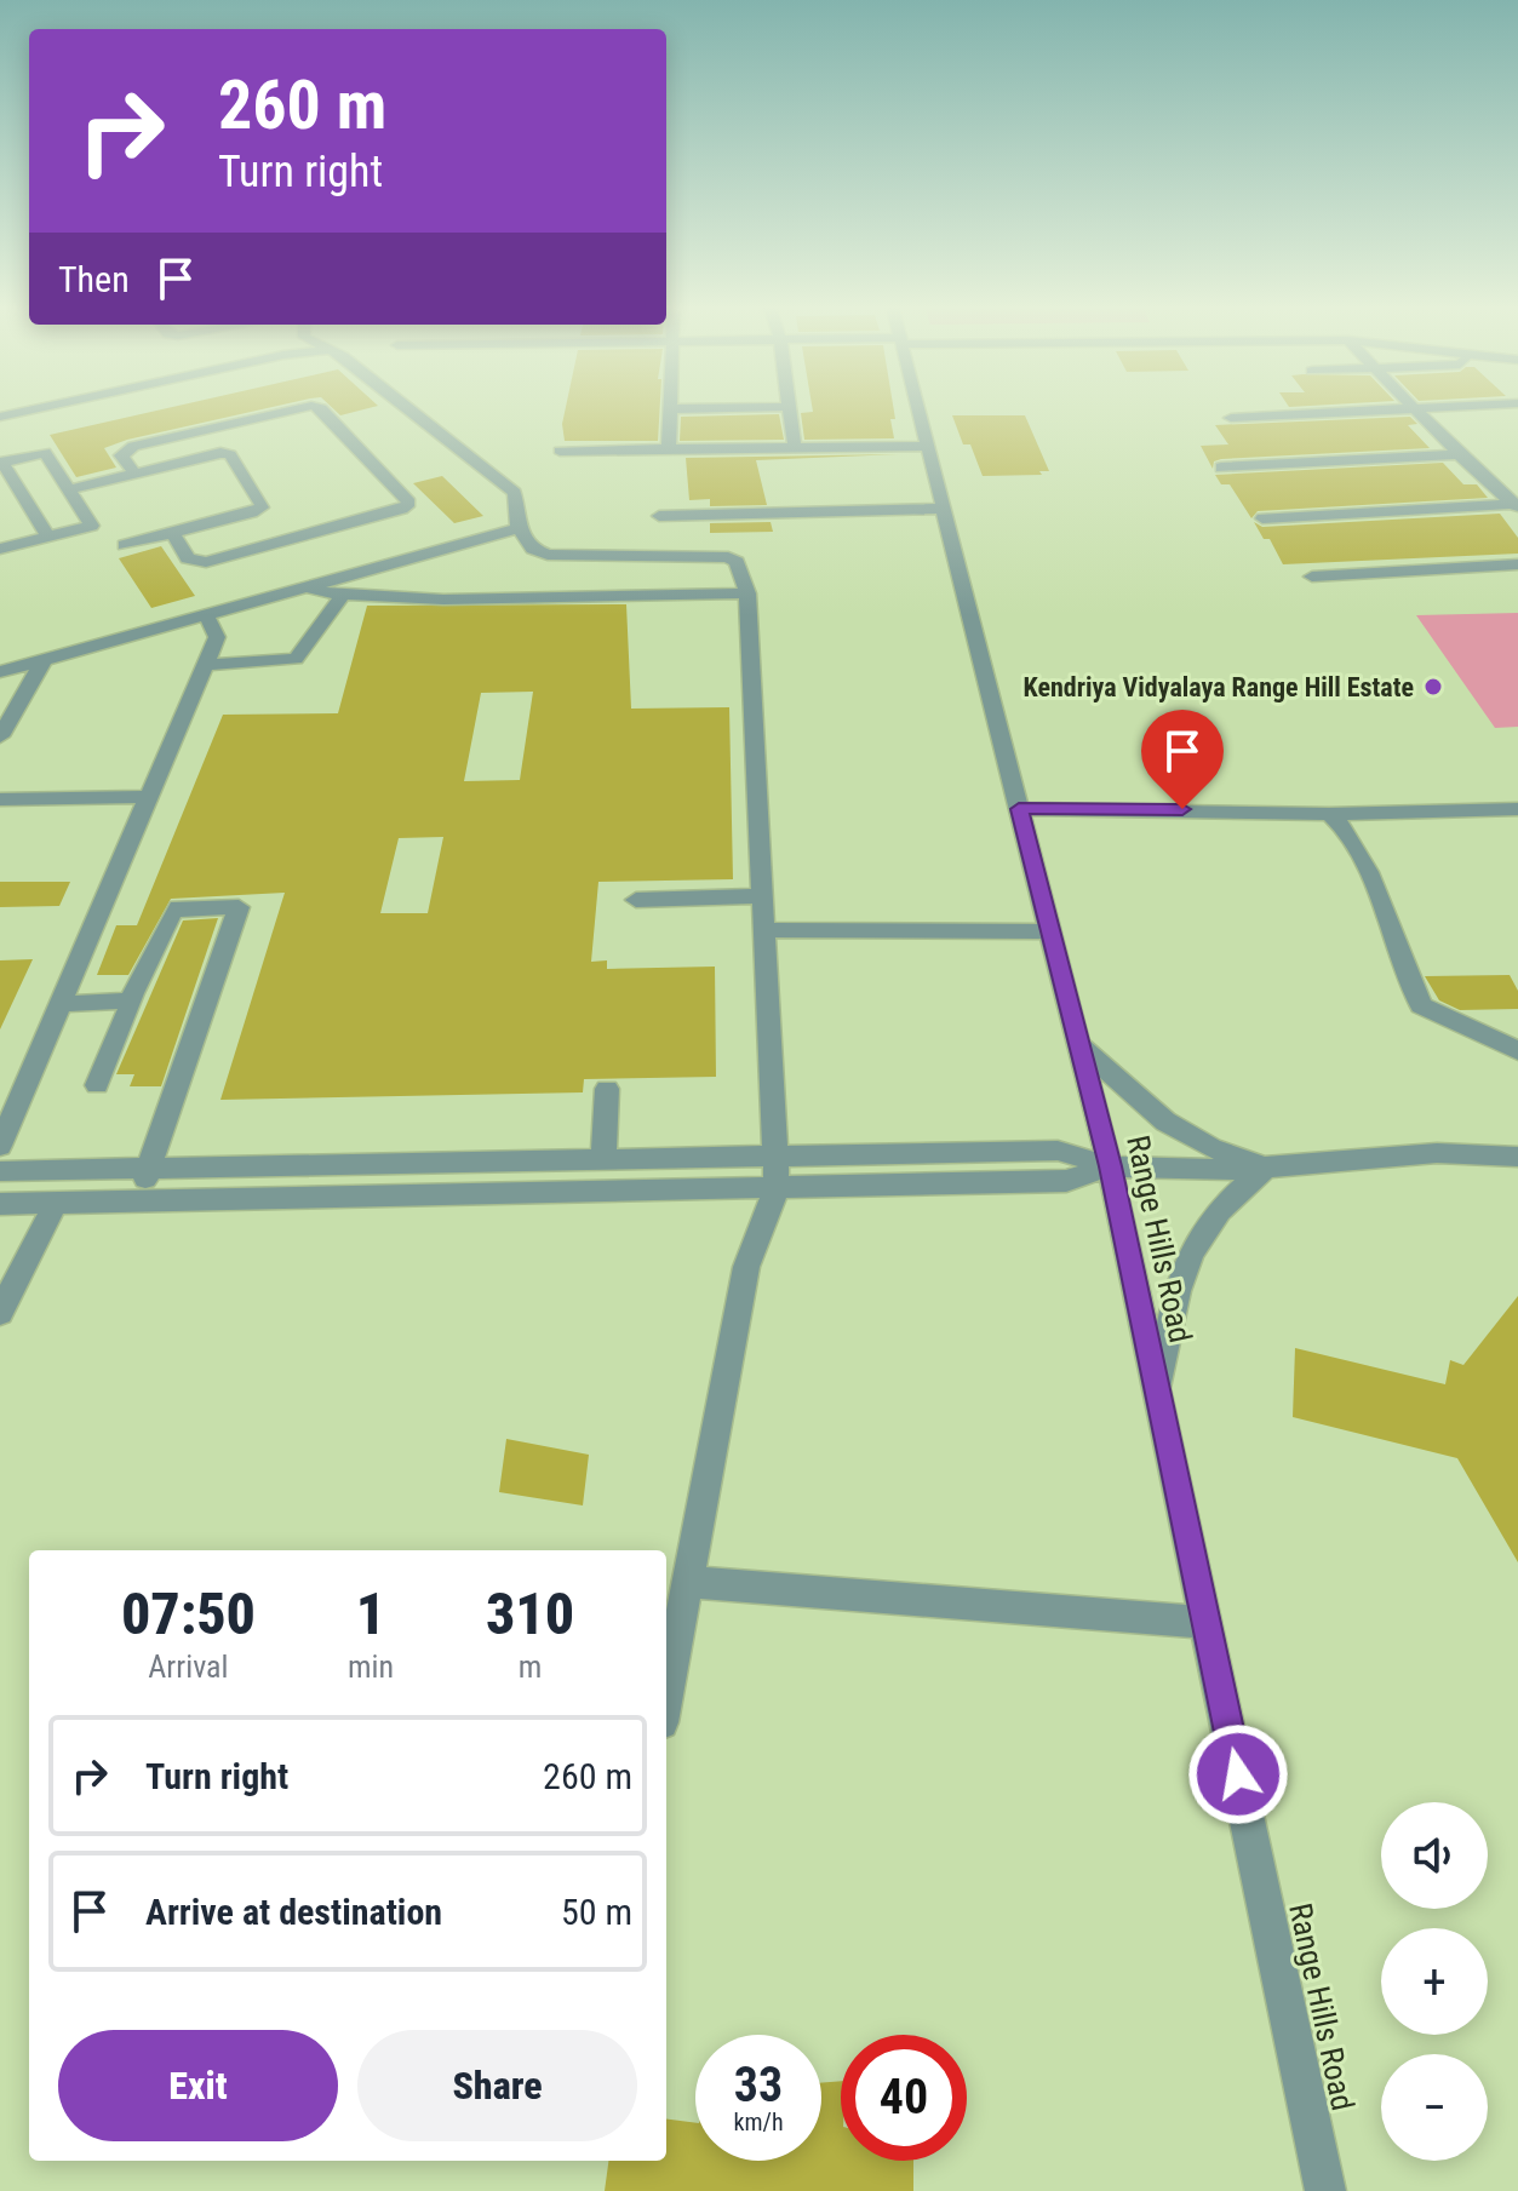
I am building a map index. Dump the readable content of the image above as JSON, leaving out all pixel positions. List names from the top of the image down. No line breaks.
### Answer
{"streets":{"street":["Range Hills Road"]},"places":["Kendriya Vidyalaya Range Hill Estate"],"page":{"turn":["260 m","Turn right"],"then":"Then","eta":["07:50","Arrival","1","min","310","m"],"list":[{"name":"Turn right","value":"260 m"},{"name":"Arrive at destination","value":"50 m"}],"map_buttons":["+","−"],"buttons":["Exit","Share"],"speed":"33 km/h","limit":"40"}}
